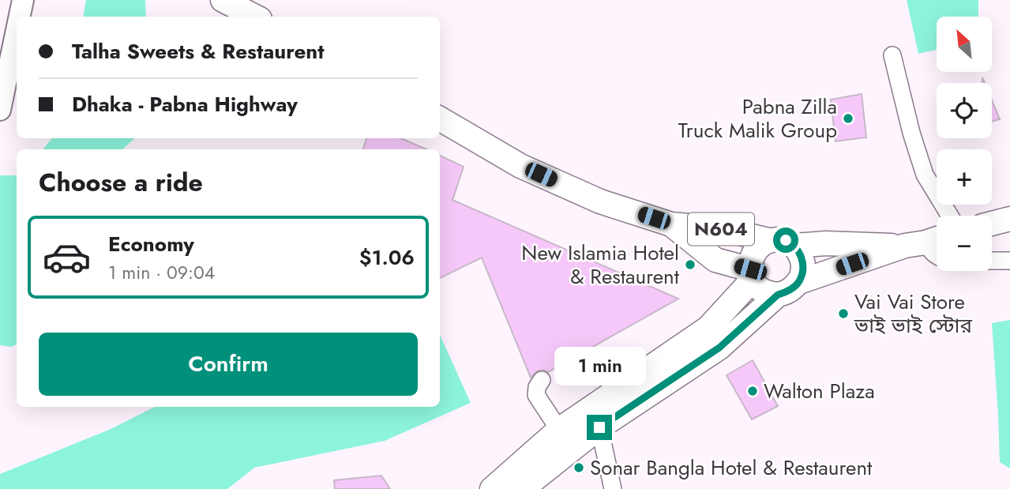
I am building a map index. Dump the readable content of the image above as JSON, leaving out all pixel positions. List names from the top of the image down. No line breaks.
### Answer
{"streets":{"highway":["N604"]},"places":["Pabna Zilla Truck Malik Group","New Islamia Hotel & Restaurent","Vai Vai Store ভাই ভাই স্টোর","Walton Plaza","Sonar Bangla Hotel & Restaurent"],"north":"top left","page":{"map_buttons":["+","−"],"banner":["Talha Sweets & Restaurent","Dhaka - Pabna Highway"],"heading":"Choose a ride","list":[{"name":"Economy","note":"1 min · 09:04","value":"$1.06"}],"buttons":"Confirm","bubble":"1 min"}}
